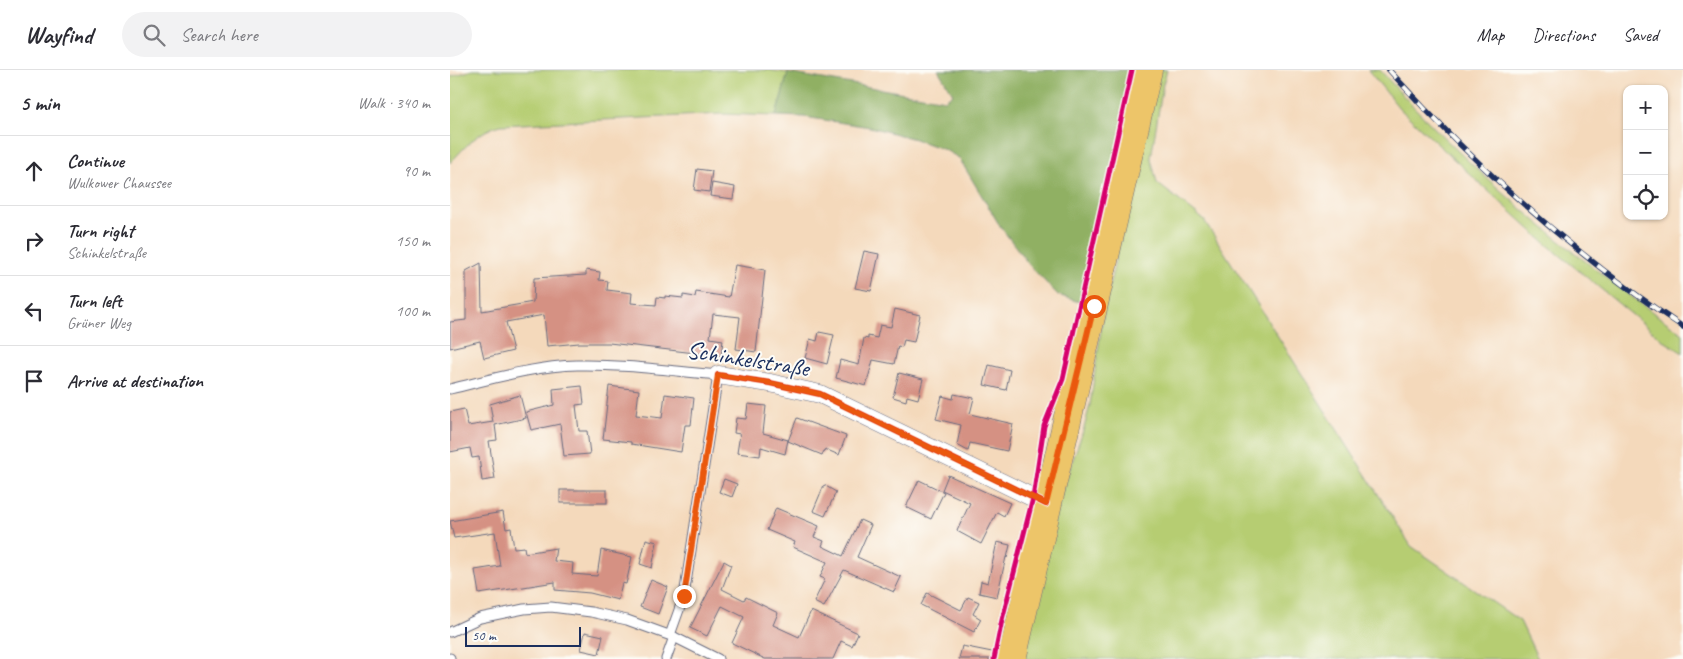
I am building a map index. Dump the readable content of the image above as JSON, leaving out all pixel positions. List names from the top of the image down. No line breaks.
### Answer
{"streets":{"street":["Schinkelstraße"]},"scale_bar":"50 m","page":{"header":"Wayfind","search":"Search here","nav":["Map","Directions","Saved"],"heading":["5 min","Walk · 340 m"],"map_buttons":["+","−"],"list":[["Continue","Wulkower Chaussee","90 m"],["Turn right","Schinkelstraße","150 m"],["Turn left","Grüner Weg","100 m"],"Arrive at destination"],"scale":"50 m"}}
